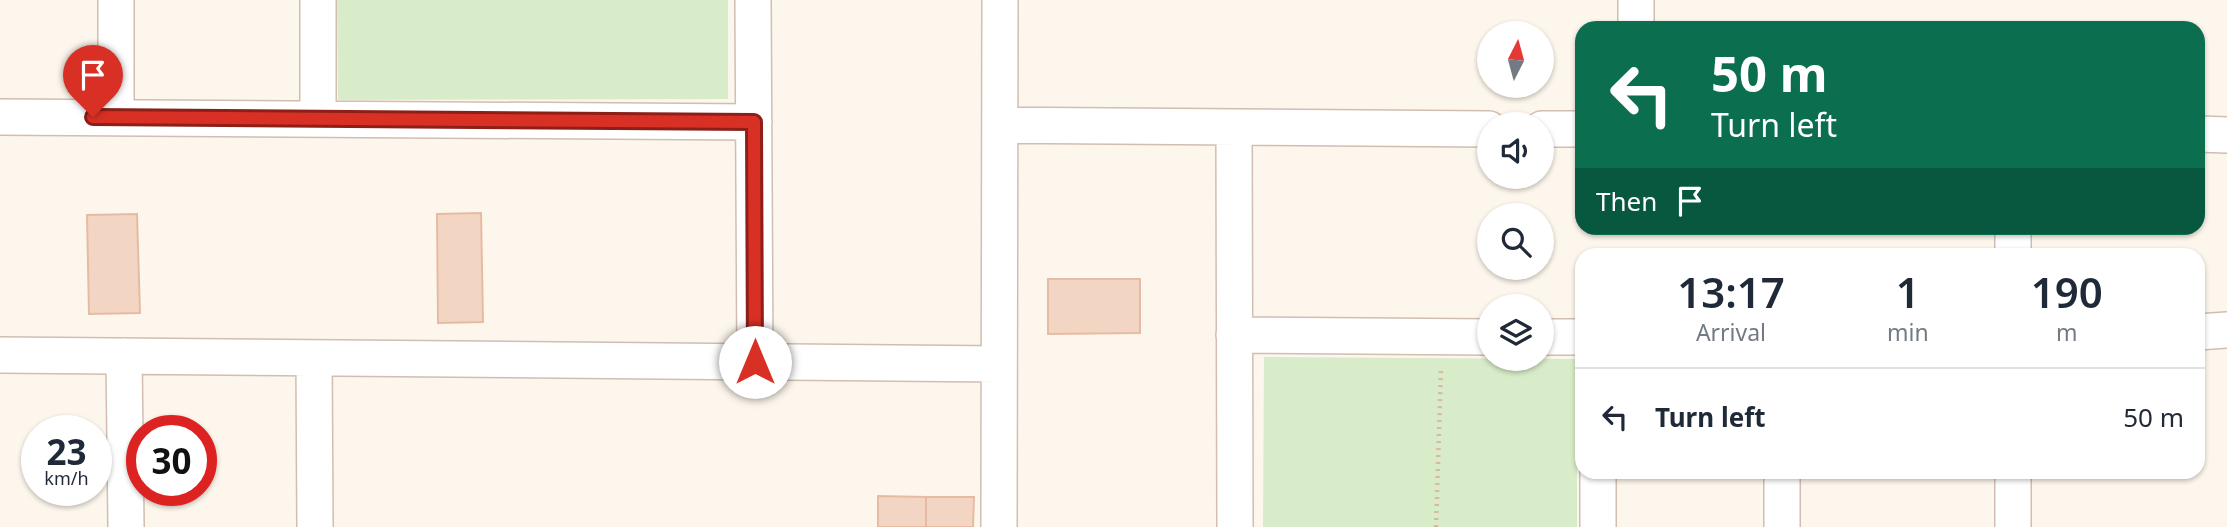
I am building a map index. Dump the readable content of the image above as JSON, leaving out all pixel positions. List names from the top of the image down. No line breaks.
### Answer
{"north":"top","page":{"turn":["50 m","Turn left"],"then":"Then","eta":["13:17","Arrival","1","min","190","m"],"list":[{"name":"Turn left","value":"50 m"}],"speed":"23 km/h","limit":"30"}}
